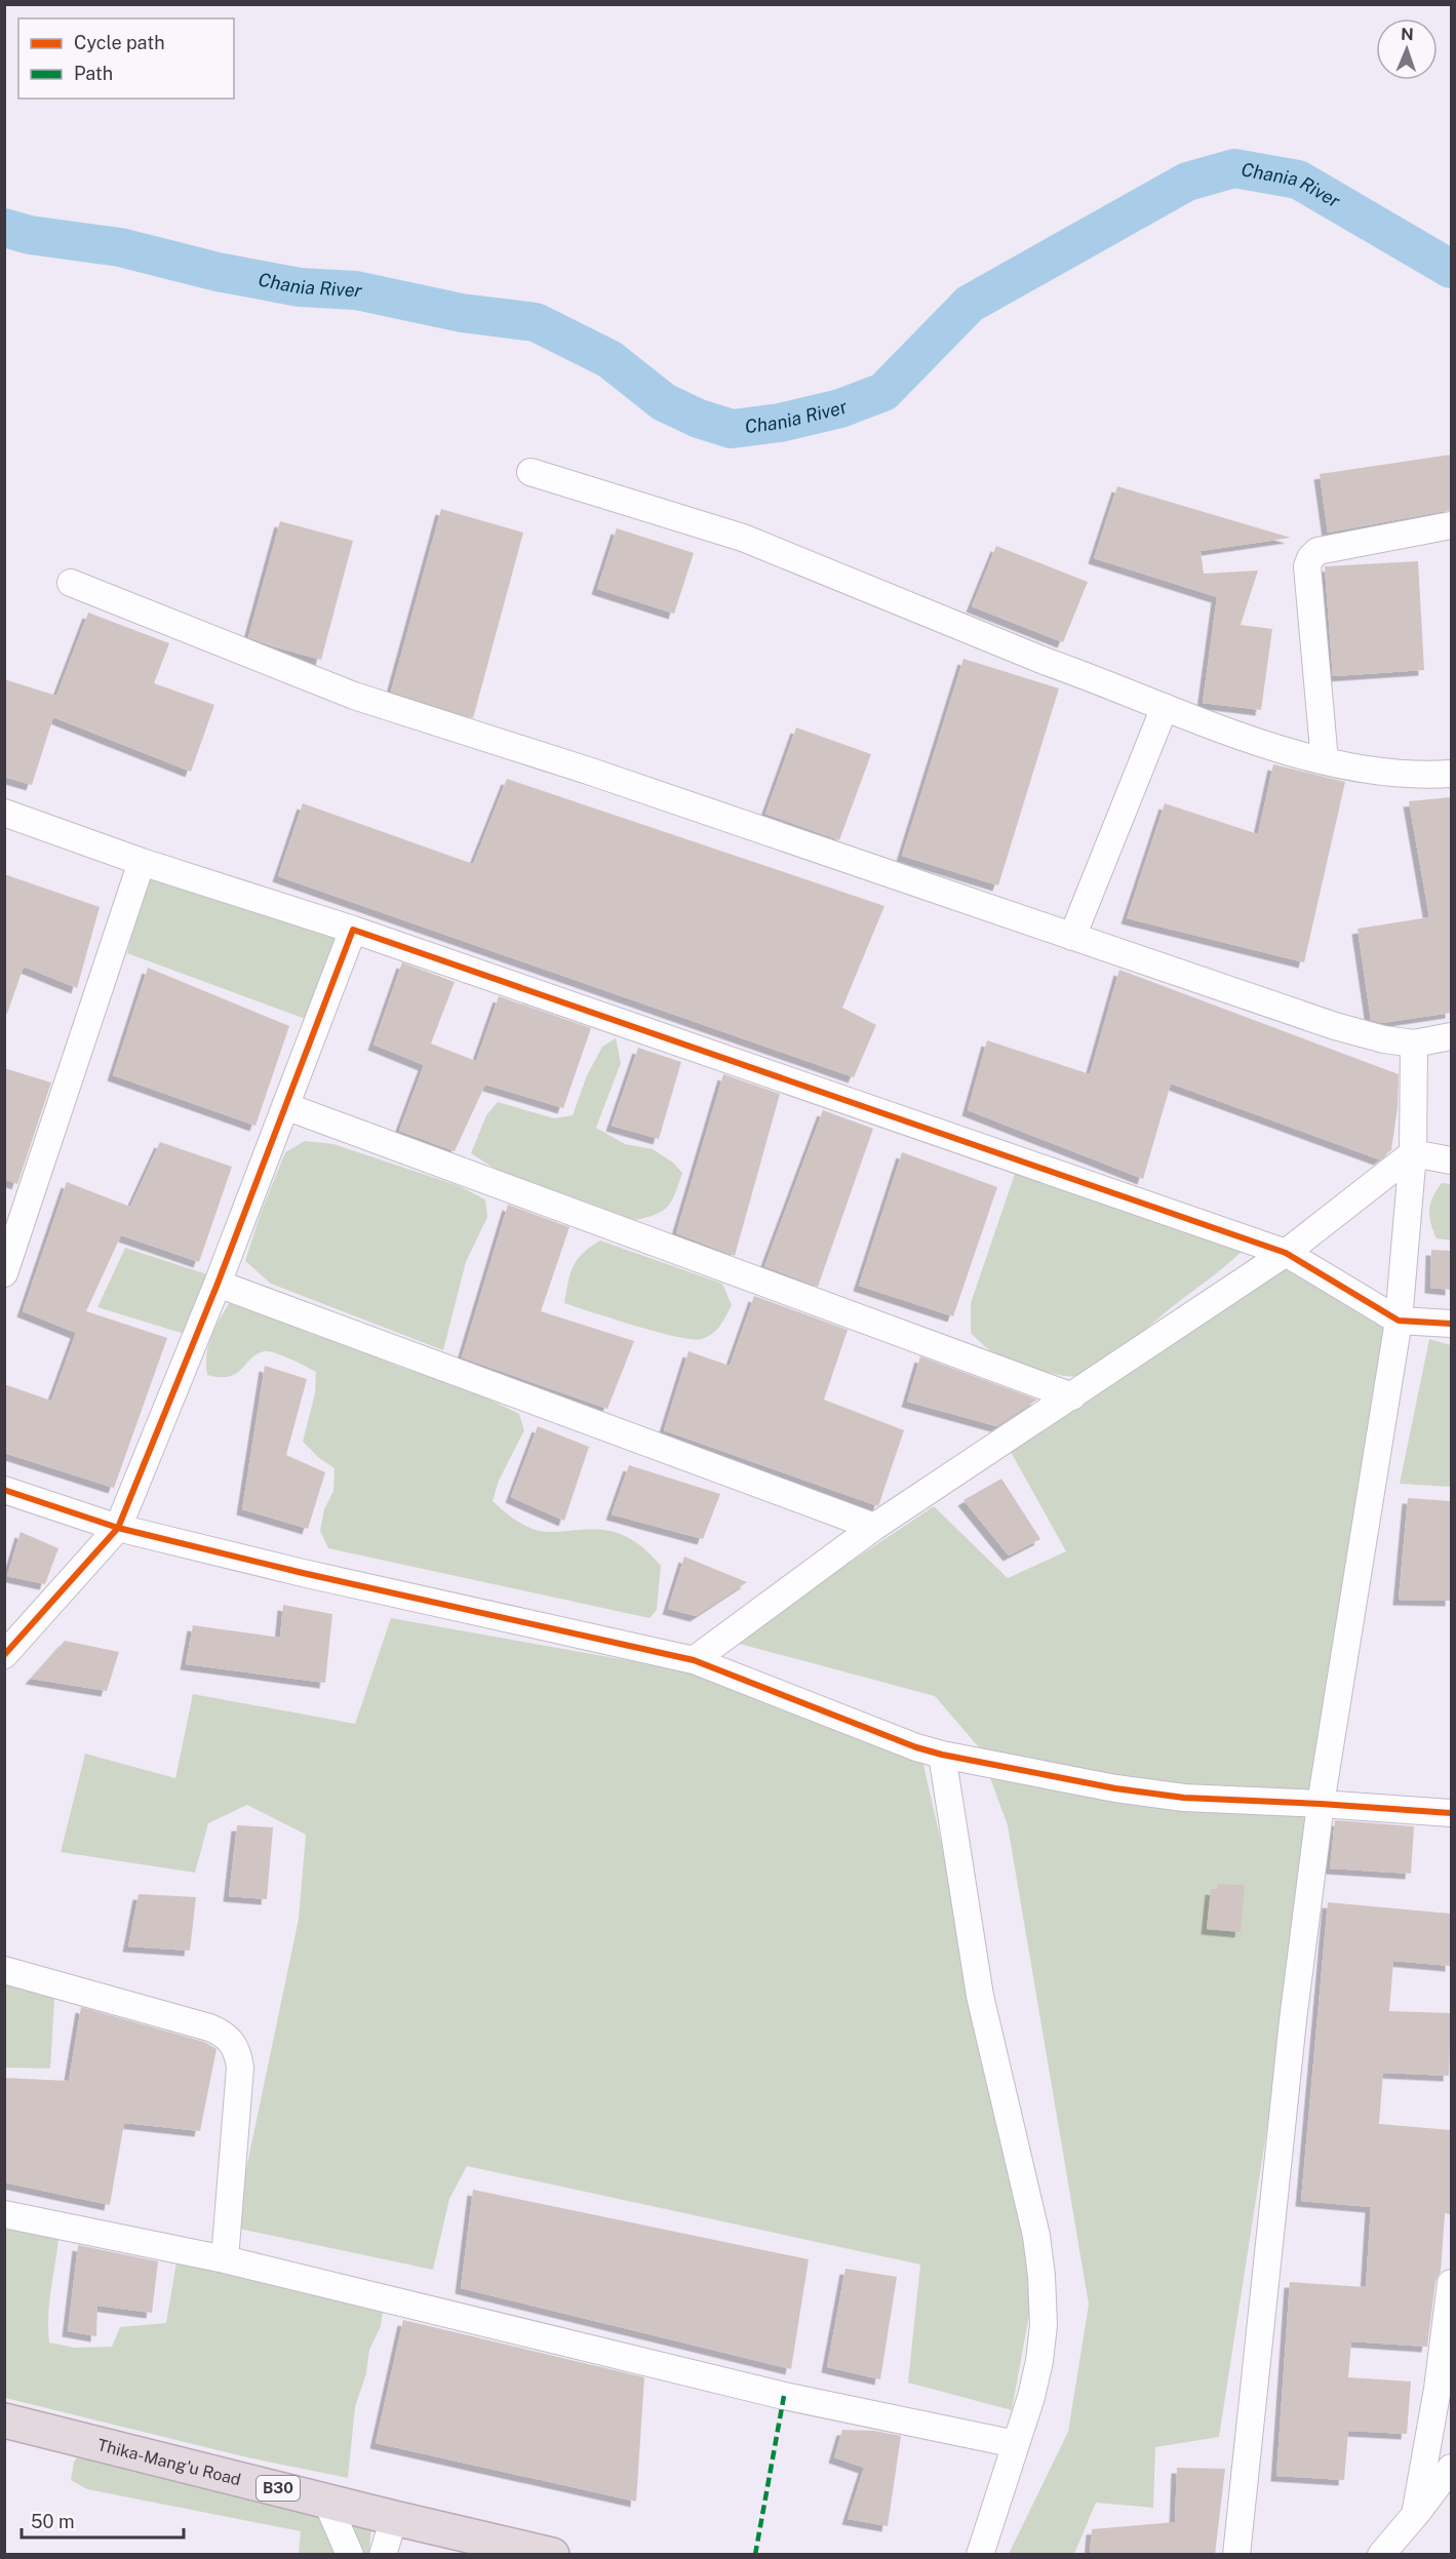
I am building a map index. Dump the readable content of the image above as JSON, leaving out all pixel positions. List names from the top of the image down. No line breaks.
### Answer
{"streets":{"highway":["Thika-Mang'u Road","B30"]},"water":["Chania River"],"legend":["Cycle path","Path"],"scale_bar":"50 m","north":"top"}
